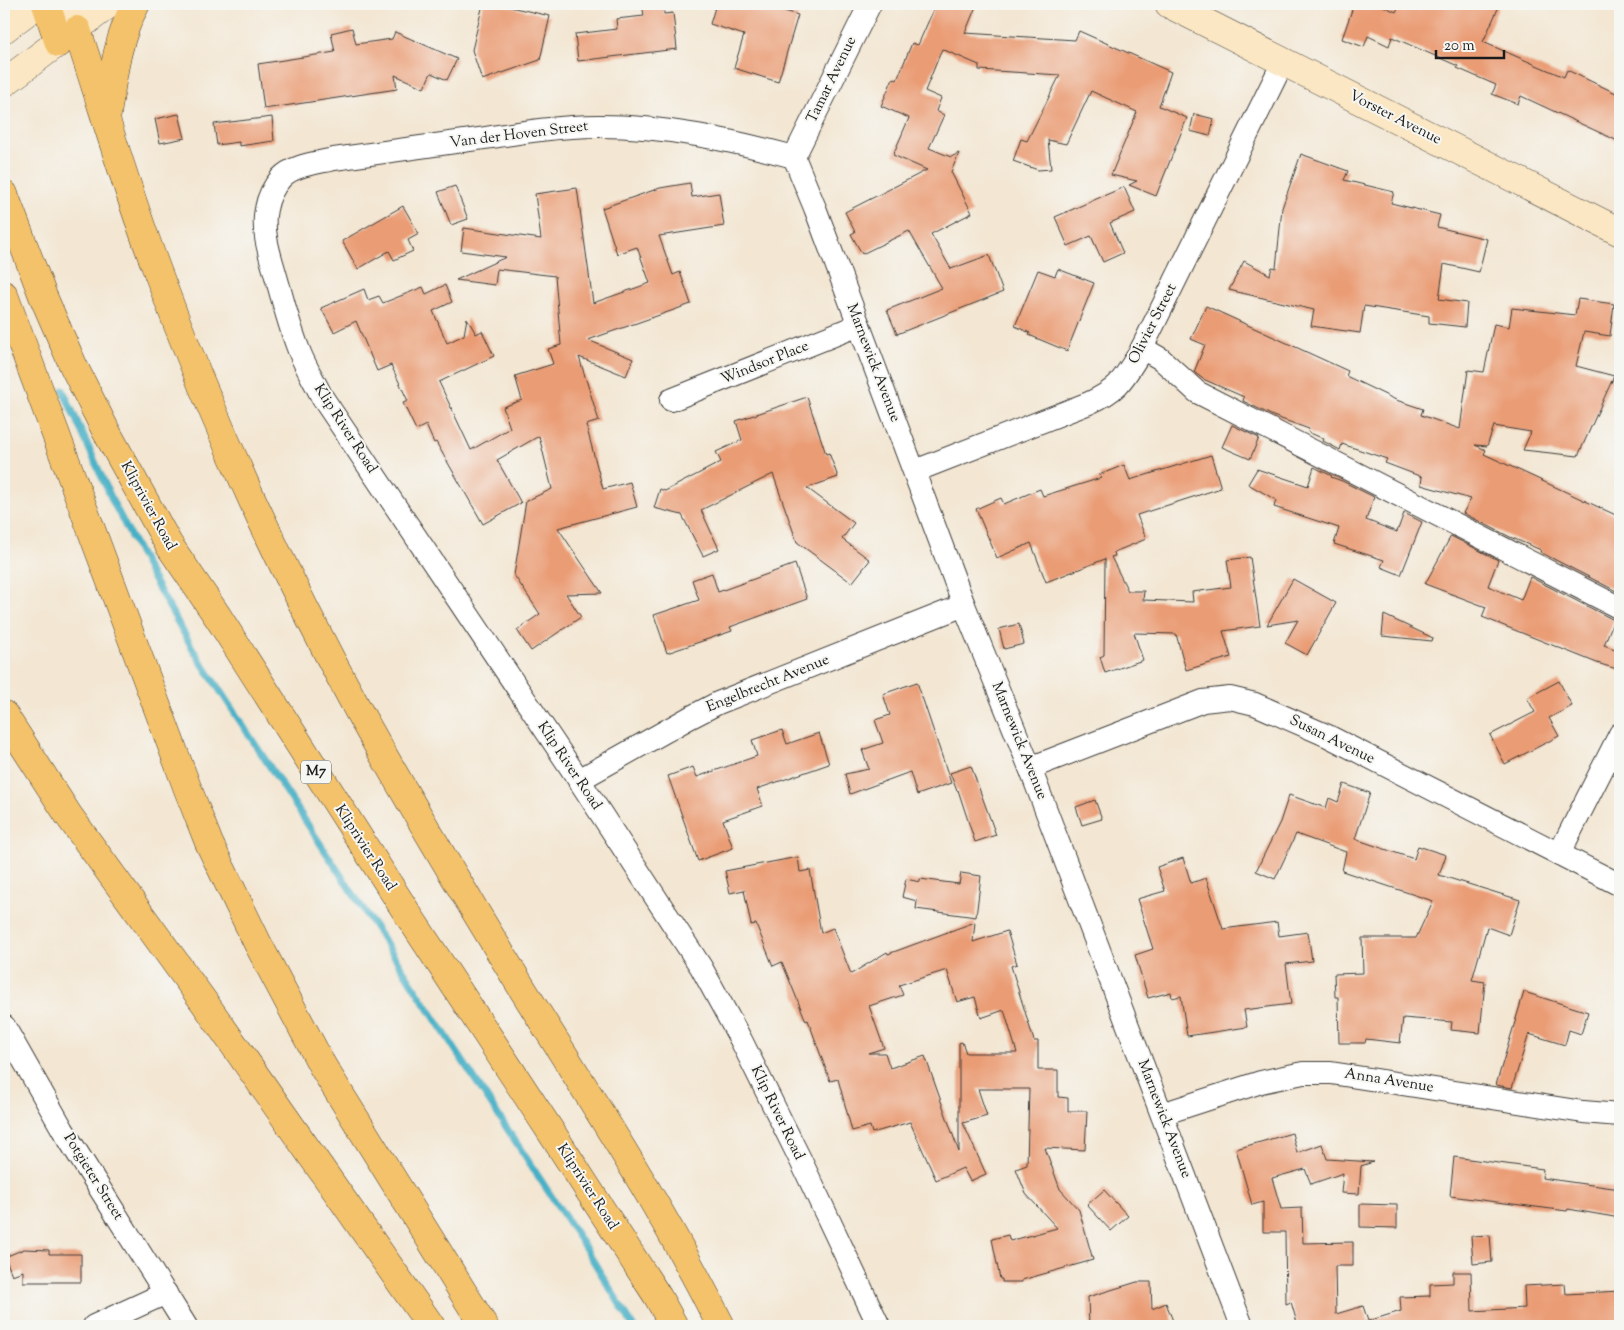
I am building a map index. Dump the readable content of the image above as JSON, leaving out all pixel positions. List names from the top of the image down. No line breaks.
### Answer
{"streets":{"main road":["Vorster Avenue","Kliprivier Road","M7"],"street":["Tamar Avenue","Van der Hoven Street","Olivier Street","Windsor Place","Marnewick Avenue","Klip River Road","Engelbrecht Avenue","Susan Avenue","Anna Avenue","Potgieter Street"]},"crossings":[["Tamar Avenue","Van der Hoven Street"],["Tamar Avenue","Marnewick Avenue"],["Vorster Avenue","Olivier Street"],["Van der Hoven Street","Marnewick Avenue"],["Van der Hoven Street","Klip River Road"],["Olivier Street","Marnewick Avenue"],["Windsor Place","Marnewick Avenue"],["Marnewick Avenue","Engelbrecht Avenue"],["Marnewick Avenue","Susan Avenue"],["Marnewick Avenue","Anna Avenue"],["Klip River Road","Engelbrecht Avenue"]],"scale_bar":"20 m"}
